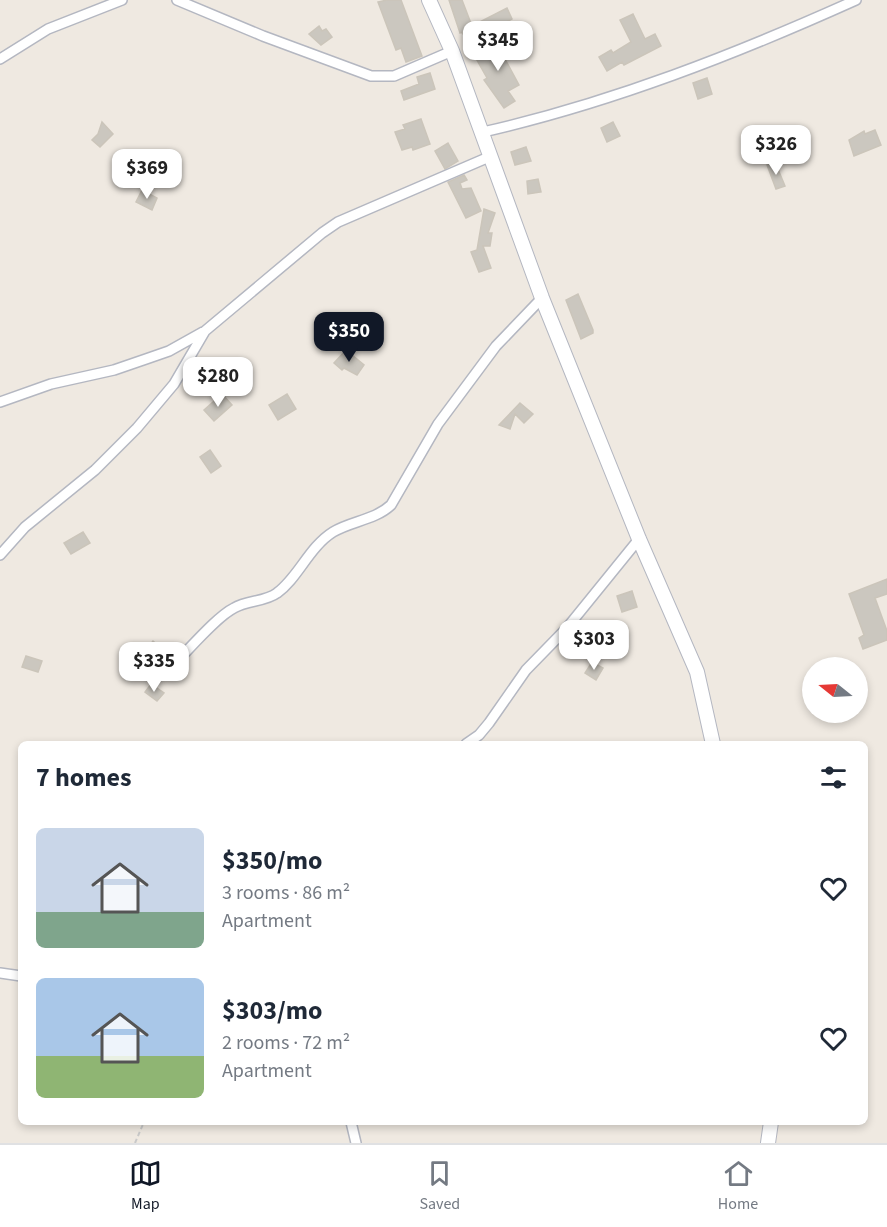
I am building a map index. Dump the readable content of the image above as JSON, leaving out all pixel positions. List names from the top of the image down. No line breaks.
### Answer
{"north":"left","page":{"price":["$345","$326","$369","$350","$280","$303","$335"],"heading":"7 homes","list":[{"name":"$350/mo","note":"3 rooms · 86 m² · Apartment"},{"name":"$303/mo","note":"2 rooms · 72 m² · Apartment"}],"tabs":["Map","Saved","Home"]}}
